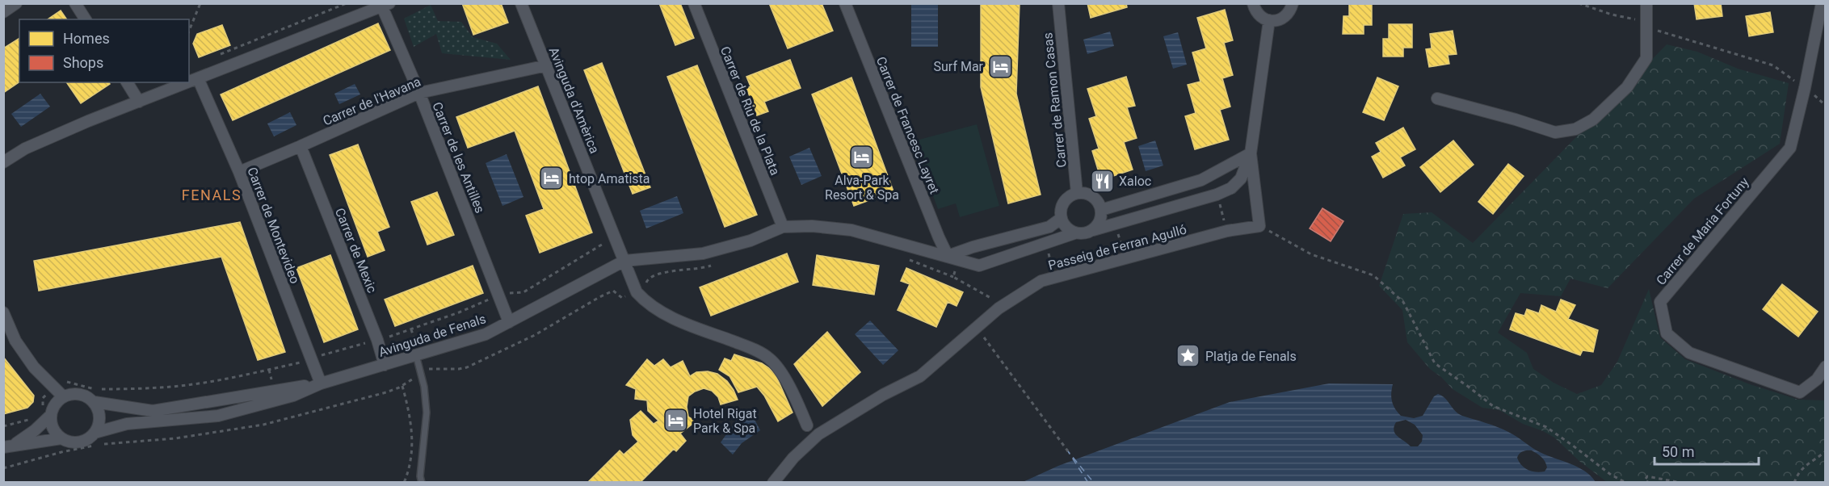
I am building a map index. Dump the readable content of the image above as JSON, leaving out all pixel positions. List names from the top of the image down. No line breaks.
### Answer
{"streets":{"street":["Avinguda d'Amèrica","Carrer de Ramon Casas","Carrer de l'Havana","Carrer de Riu de la Plata","Carrer de Francesc Layret","Carrer de les Antilles","Carrer de Montevideo","Carrer de Maria Fortuny","Passeig de Ferran Agulló","Carrer de Mexic","Avinguda de Fenals"]},"crossings":[["Avinguda d'Amèrica","Carrer de l'Havana"],["Avinguda d'Amèrica","Passeig de Ferran Agulló"],["Avinguda d'Amèrica","Avinguda de Fenals"],["Carrer de Ramon Casas","Passeig de Ferran Agulló"],["Carrer de l'Havana","Carrer de les Antilles"],["Carrer de l'Havana","Carrer de Montevideo"],["Carrer de l'Havana","Carrer de Mexic"],["Carrer de Riu de la Plata","Passeig de Ferran Agulló"],["Carrer de Francesc Layret","Passeig de Ferran Agulló"],["Carrer de les Antilles","Avinguda de Fenals"],["Carrer de Montevideo","Avinguda de Fenals"],["Passeig de Ferran Agulló","Avinguda de Fenals"],["Carrer de Mexic","Avinguda de Fenals"]],"districts":["FENALS"],"places":{"hotel":["Surf Mar","Alva-Park Resort & Spa","htop Amatista","Hotel Rigat Park & Spa"],"restaurant":["Xaloc"],"place":["Platja de Fenals"]},"legend":["Homes","Shops"],"scale_bar":"50 m"}
